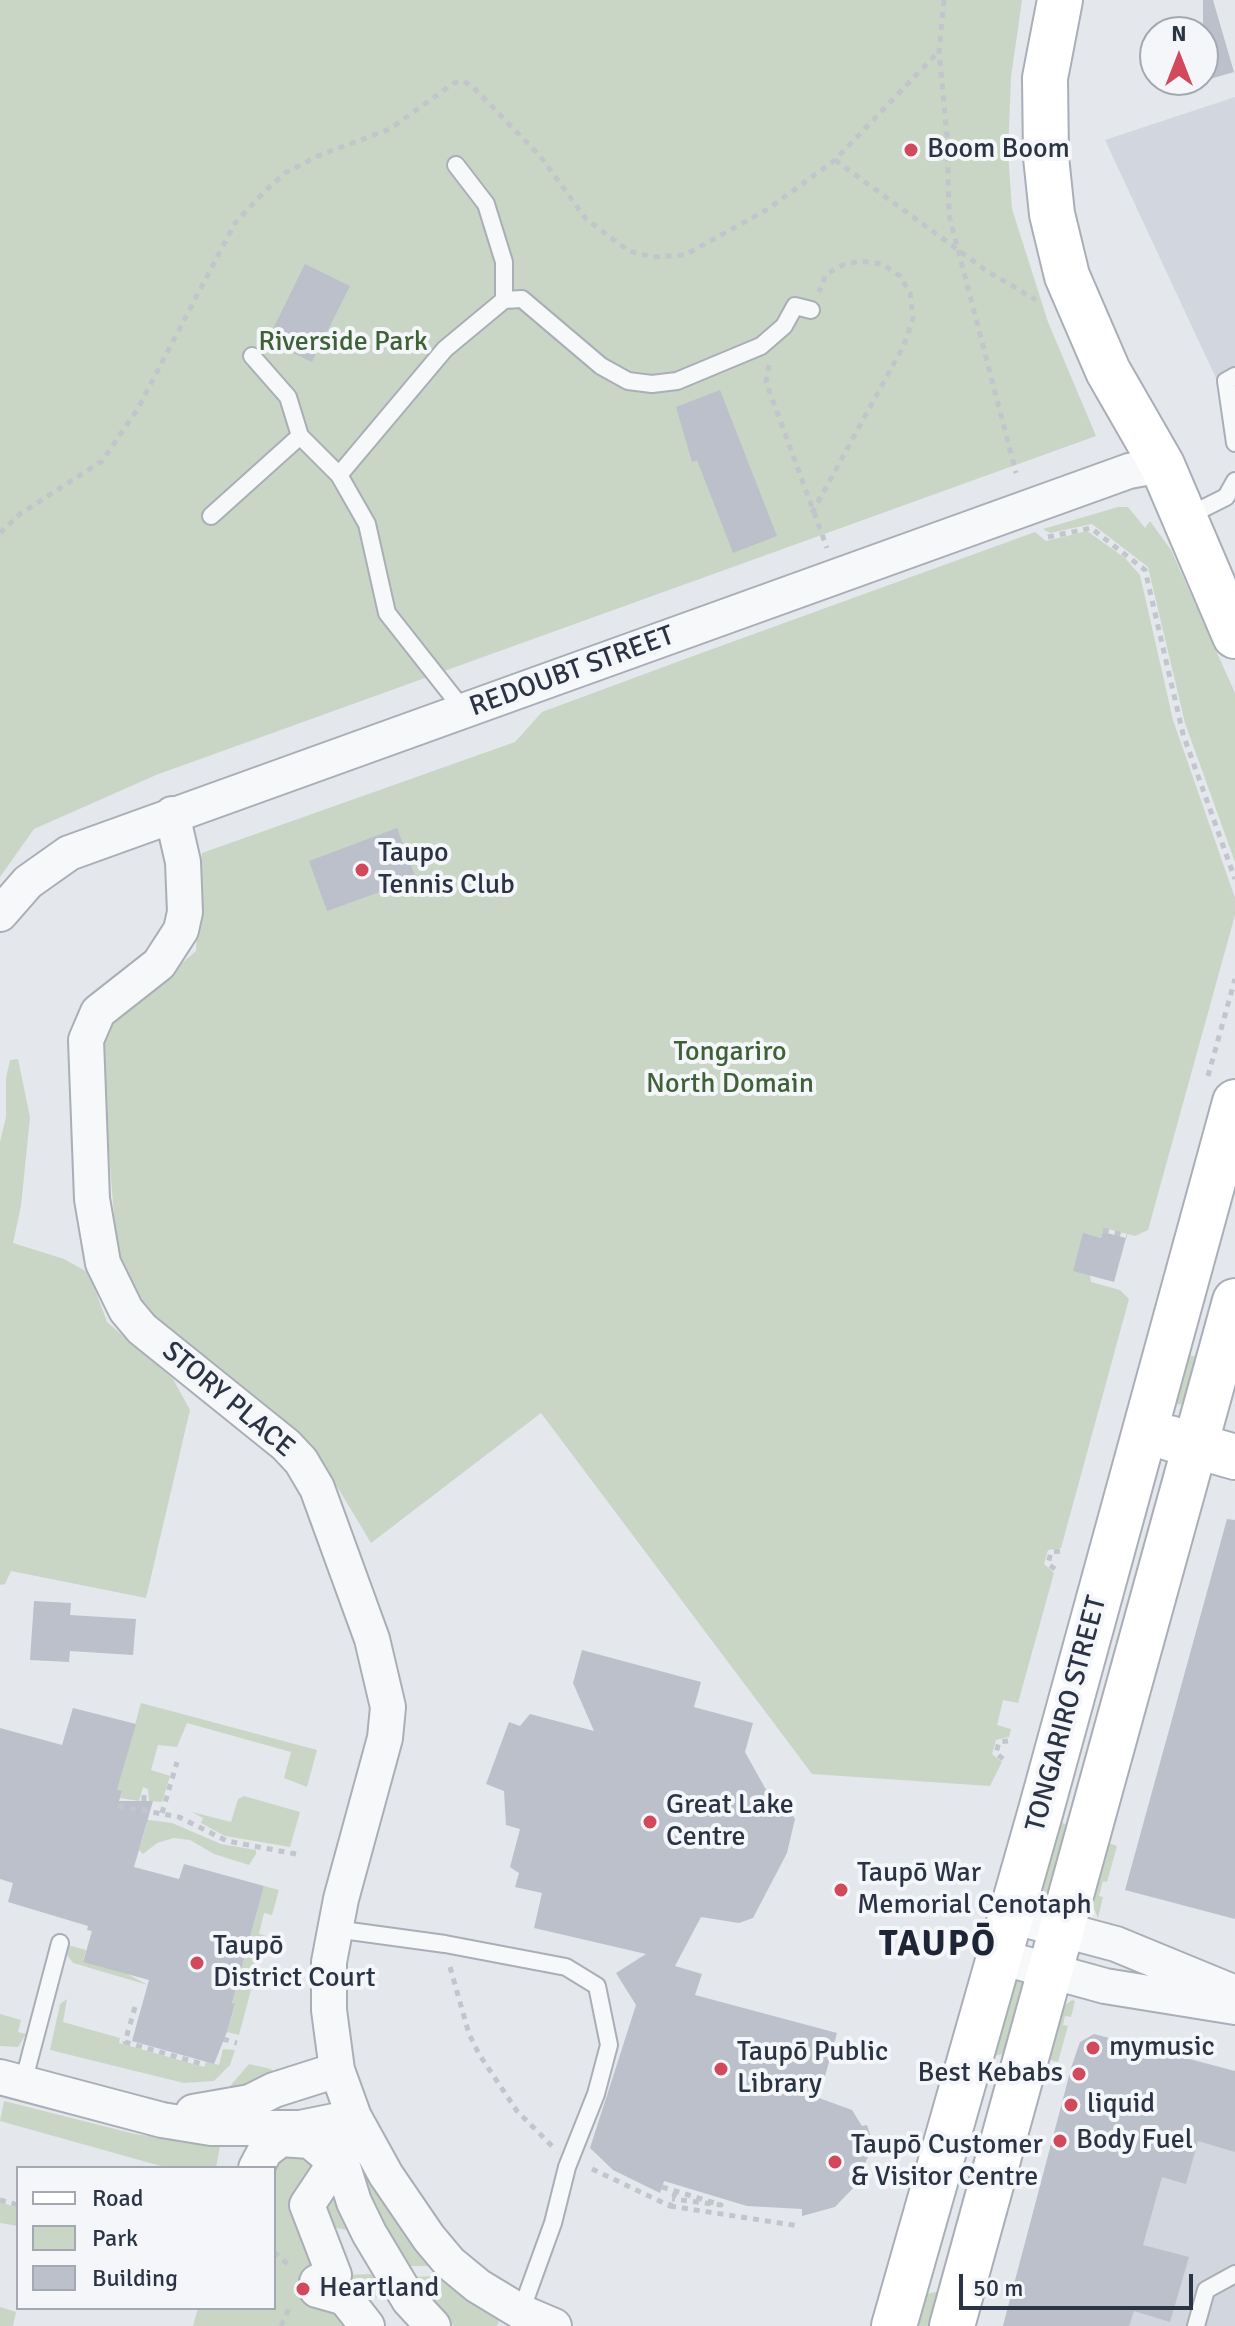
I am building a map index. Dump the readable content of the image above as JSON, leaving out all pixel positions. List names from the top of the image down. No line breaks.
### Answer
{"streets":{"street":["REDOUBT STREET","STORY PLACE","TONGARIRO STREET"]},"crossings":[["REDOUBT STREET","STORY PLACE"]],"districts":["TAUPŌ"],"parks":["Riverside Park","Tongariro North Domain"],"places":["Boom Boom","Taupo Tennis Club","Great Lake Centre","Taupō War Memorial Cenotaph","Taupō District Court","mymusic","Taupō Public Library","Best Kebabs","liquid","Body Fuel","Taupō Customer & Visitor Centre","Heartland"],"legend":["Road","Park","Building"],"scale_bar":"50 m","north":"top"}
